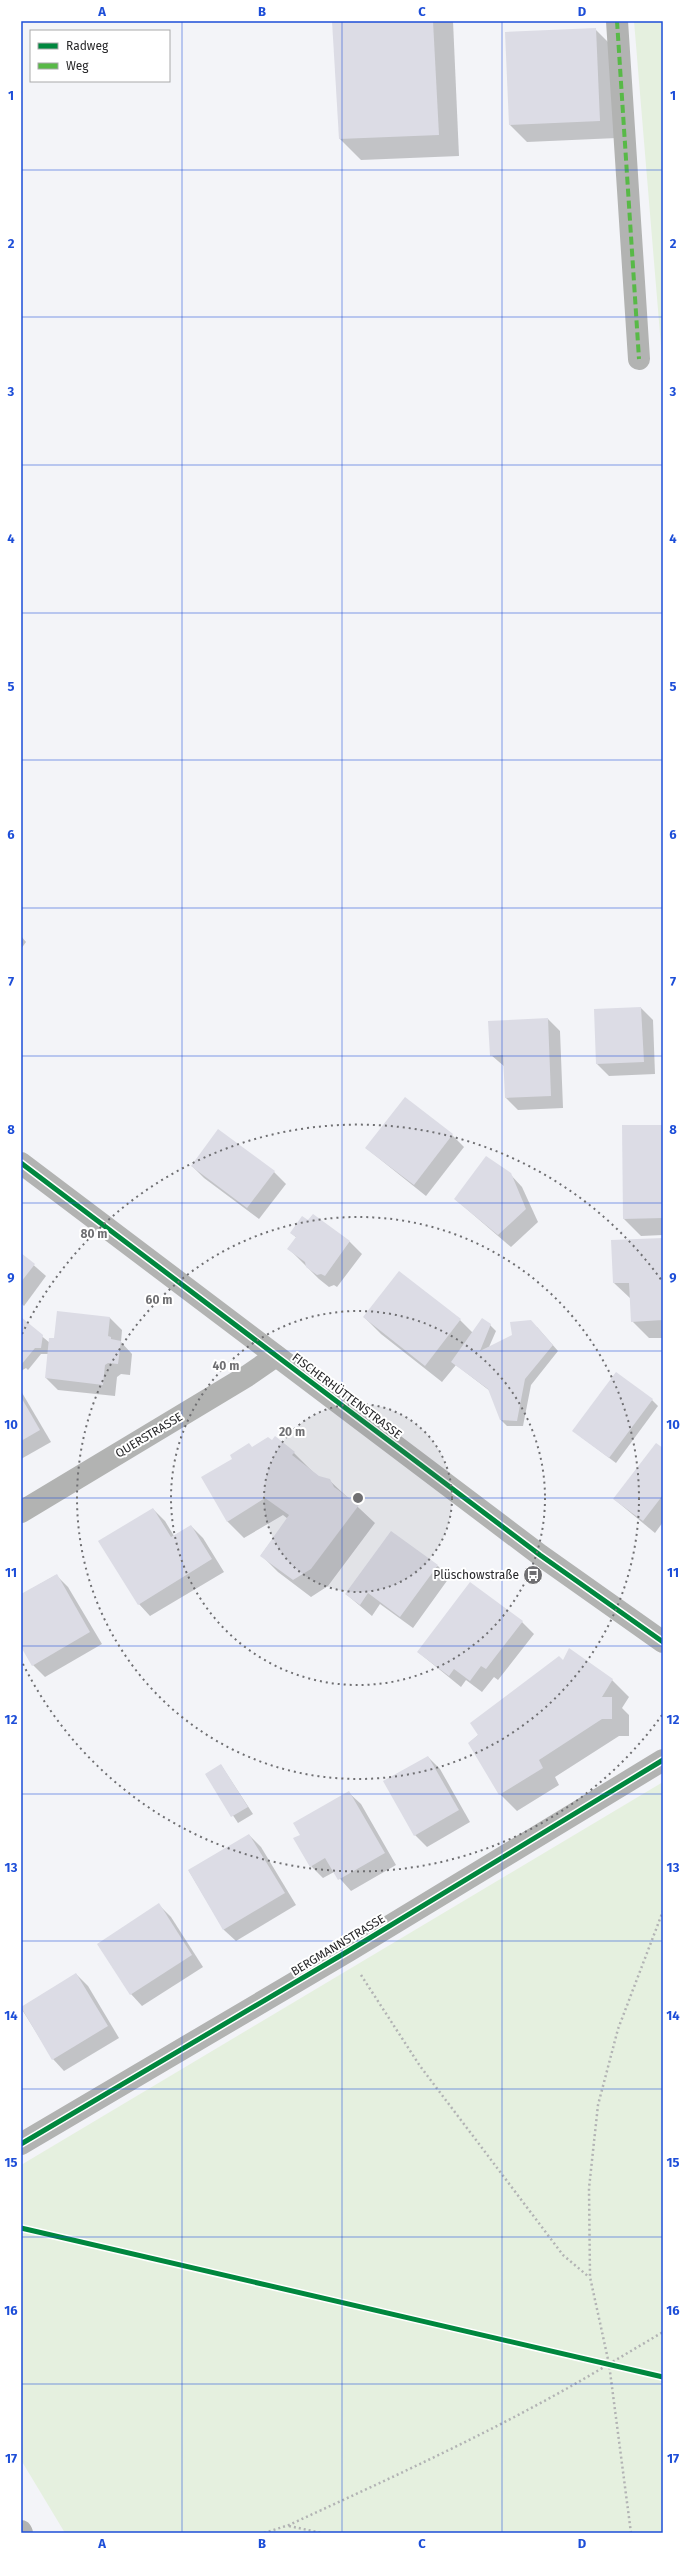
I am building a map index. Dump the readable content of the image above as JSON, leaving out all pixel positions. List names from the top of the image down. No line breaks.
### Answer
{"streets":{"street":["FISCHERHÜTTENSTRASSE","QUERSTRASSE","BERGMANNSTRASSE"]},"crossings":[["FISCHERHÜTTENSTRASSE","QUERSTRASSE"]],"places":{"bus stop":["Plüschowstraße"]},"legend":["Radweg","Weg"],"grid":{"columns":["A","B","C","D"],"rows":["1","2","3","4","5","6","7","8","9","10","11","12","13","14","15","16","17"]},"rings":["80 m","60 m","40 m","20 m"]}
